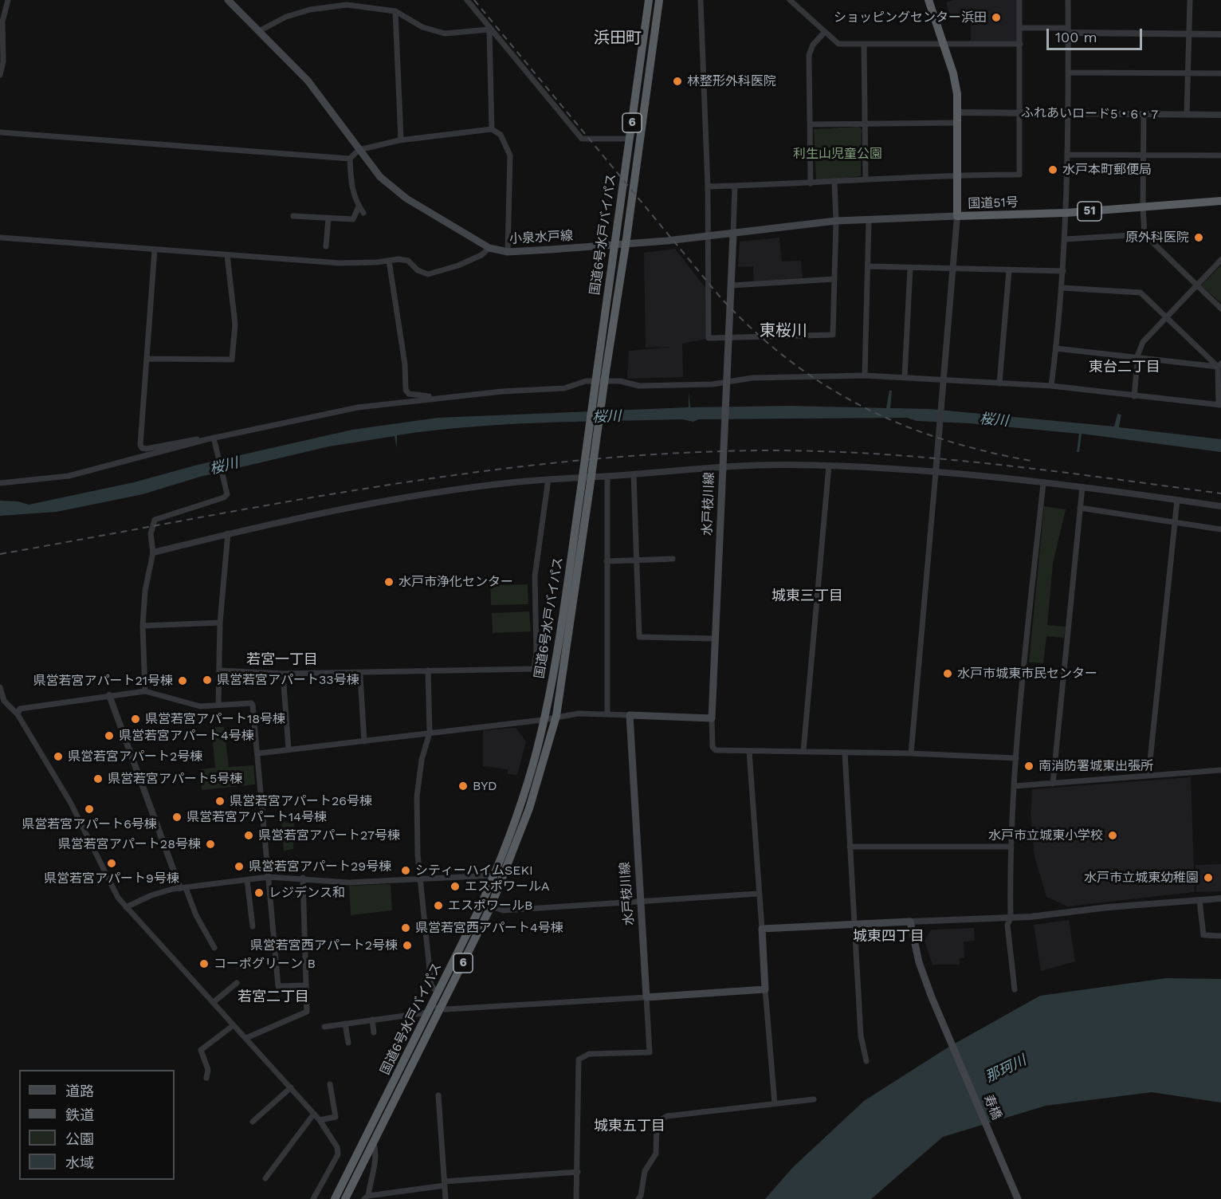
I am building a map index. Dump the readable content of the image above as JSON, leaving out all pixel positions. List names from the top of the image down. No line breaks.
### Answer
{"streets":{"highway":["6","国道51号","51","国道6号水戸バイパス"],"main road":["小泉水戸線","水戸枝川線","寿橋"],"street":["ふれあいロード5・6・7"]},"crossings":[["ふれあいロード5・6・7","国道51号"],["国道51号","小泉水戸線"],["国道6号水戸バイパス","小泉水戸線"]],"districts":["浜田町","東桜川","東台二丁目","城東三丁目","若宮一丁目","城東四丁目","若宮二丁目","城東五丁目"],"water":["桜川","那珂川"],"parks":["利生山児童公園"],"places":["ショッピングセンター浜田","林整形外科医院","水戸本町郵便局","原外科医院","水戸市浄化センター","水戸市城東市民センター","県営若宮アパート33号棟","県営若宮アパート21号棟","県営若宮アパート18号棟","県営若宮アパート4号棟","県営若宮アパート2号棟","南消防署城東出張所","県営若宮アパート5号棟","BYD","県営若宮アパート26号棟","県営若宮アパート6号棟","県営若宮アパート14号棟","県営若宮アパート27号棟","水戸市立城東小学校","県営若宮アパート28号棟","県営若宮アパート9号棟","県営若宮アパート29号棟","シティーハイムSEKI","水戸市立城東幼稚園","エスポワールA","レジデンス和","エスポワールB","県営若宮西アパート4号棟","県営若宮西アパート2号棟","コーポグリーン B"],"legend":["道路","鉄道","公園","水域"],"scale_bar":"100 m"}
